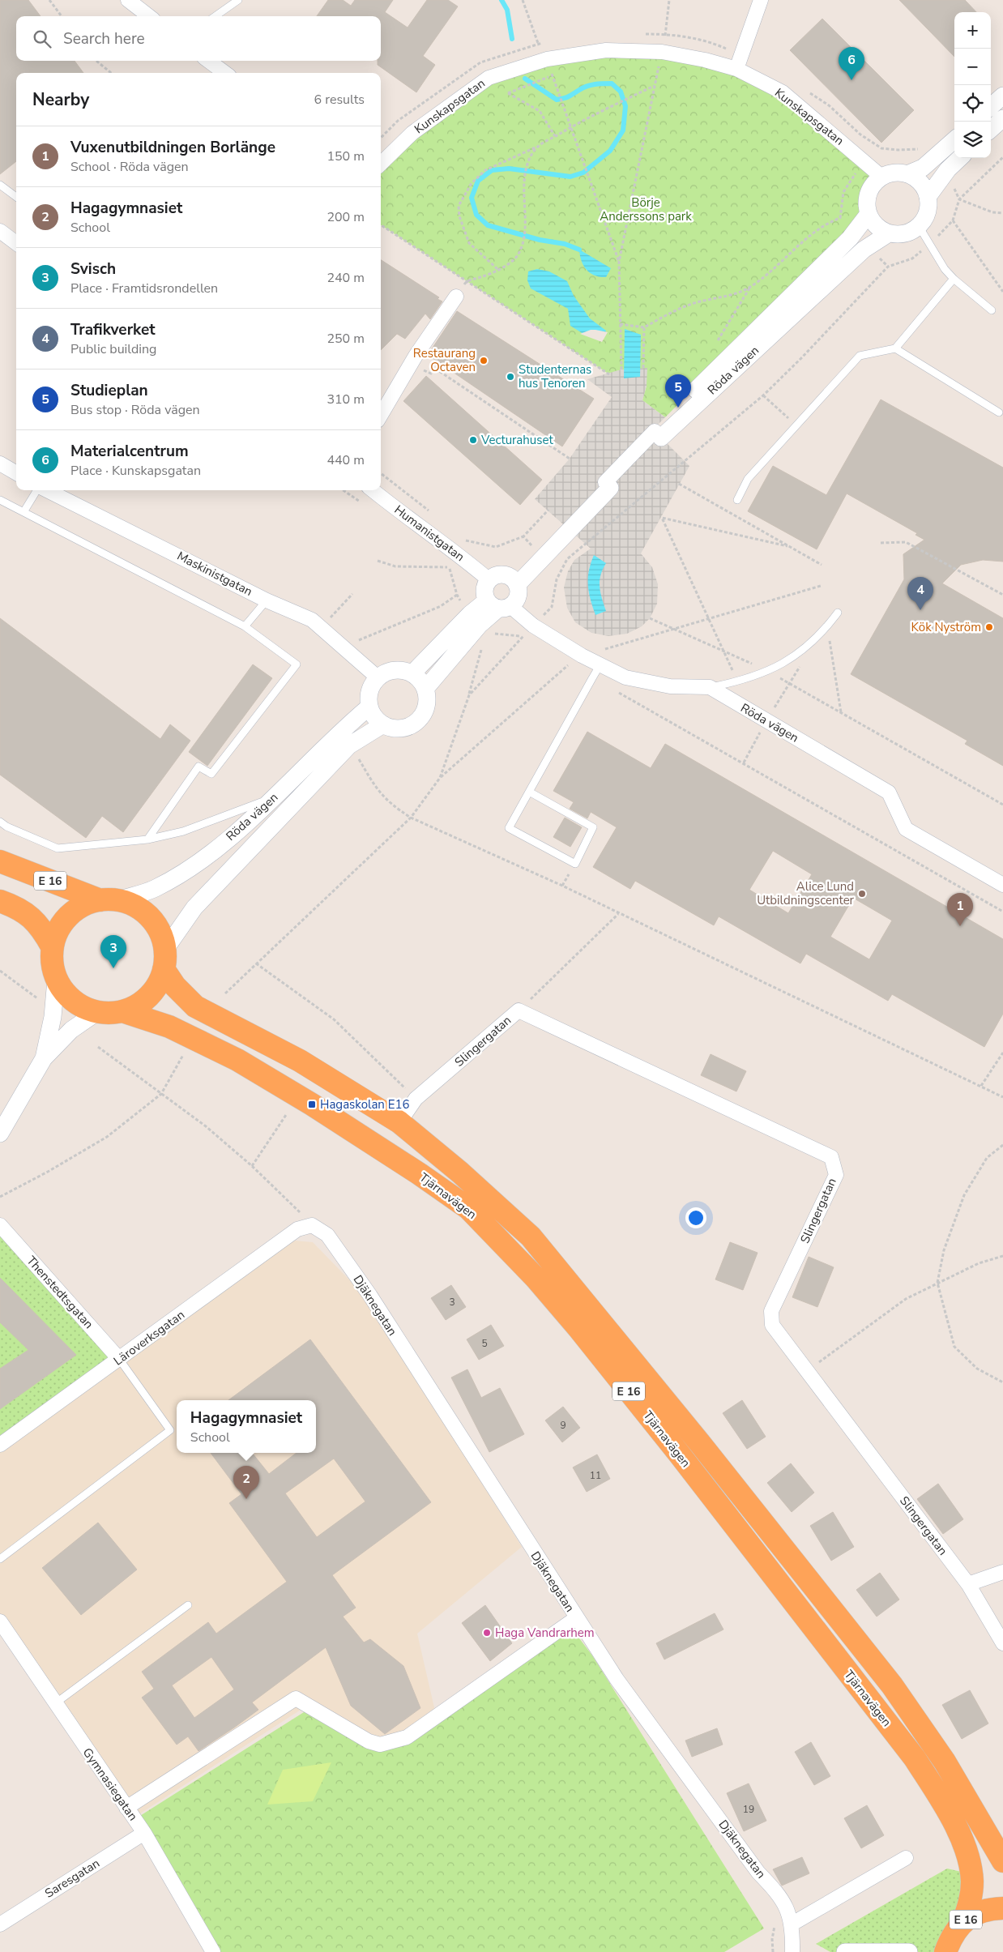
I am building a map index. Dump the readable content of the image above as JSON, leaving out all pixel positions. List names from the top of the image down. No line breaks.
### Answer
{"streets":{"highway":["E 16","Tjärnavägen"],"street":["Kunskapsgatan","Röda vägen","Humanistgatan","Maskinistgatan","Slingergatan","Thenstedtsgatan","Djäknegatan","Läroverksgatan","Gymnasiegatan","Saresgatan"]},"crossings":[["Kunskapsgatan","Röda vägen"],["Röda vägen","Humanistgatan"],["Röda vägen","Maskinistgatan"],["Röda vägen","E 16"],["Röda vägen","Tjärnavägen"],["E 16","Tjärnavägen"],["Slingergatan","Tjärnavägen"],["Thenstedtsgatan","Läroverksgatan"],["Djäknegatan","Läroverksgatan"],["Gymnasiegatan","Saresgatan"]],"parks":["Börje Anderssons park"],"places":{"other":["Restaurang Octaven","Studenternas hus Tenoren","Vecturahuset","Kök Nyström","Alice Lund Utbildningscenter","Haga Vandrarhem"],"transit":["Hagaskolan E16"]},"house_numbers":["3","5","9","11","19"],"page":{"map_buttons":["+","−"],"search":"Search here","pins":["6","5","4","1","3","2"],"heading":["Nearby","6 results"],"list":[{"mark":"1","name":"Vuxenutbildningen Borlänge","note":"School · Röda vägen","value":"150 m"},{"mark":"2","name":"Hagagymnasiet","note":"School","value":"200 m"},{"mark":"3","name":"Svisch","note":"Place · Framtidsrondellen","value":"240 m"},{"mark":"4","name":"Trafikverket","note":"Public building","value":"250 m"},{"mark":"5","name":"Studieplan","note":"Bus stop · Röda vägen","value":"310 m"},{"mark":"6","name":"Materialcentrum","note":"Place · Kunskapsgatan","value":"440 m"}],"popup":["Hagagymnasiet","School"]}}
